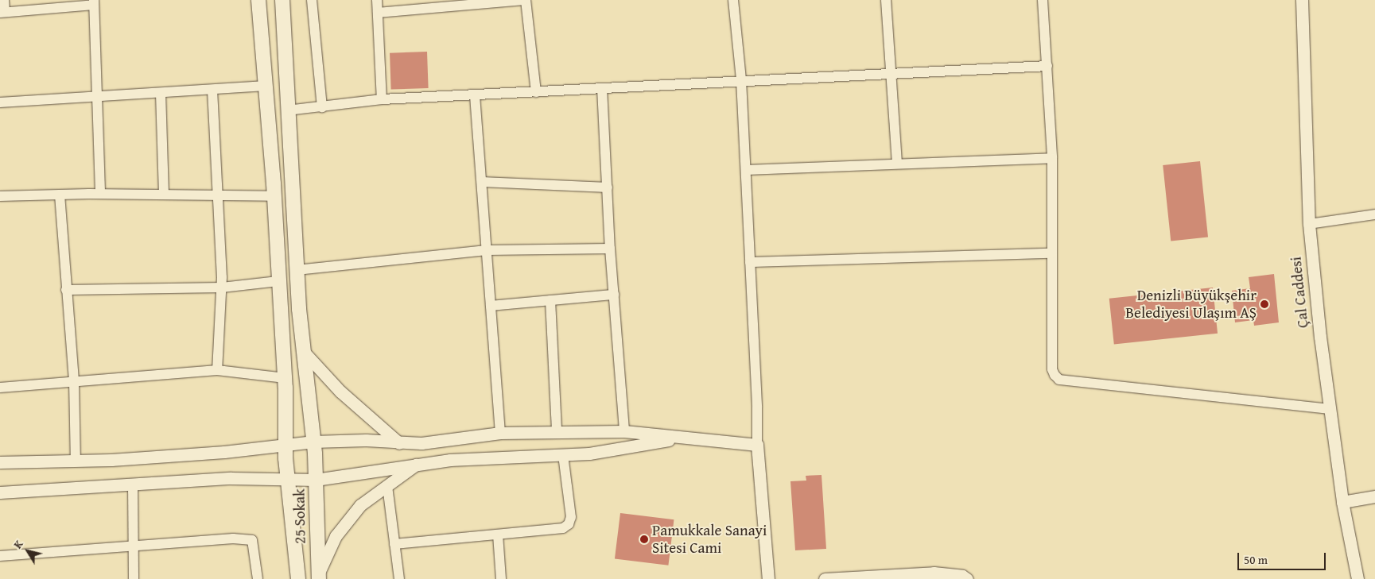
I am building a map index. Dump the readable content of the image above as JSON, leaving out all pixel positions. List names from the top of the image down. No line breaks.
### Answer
{"streets":{"main road":["25 Sokak"],"street":["Çal Caddesi"]},"places":["Denizli Büyükşehir Belediyesi Ulaşım AŞ","Pamukkale Sanayi Sitesi Cami"],"scale_bar":"50 m","north":"top left"}
